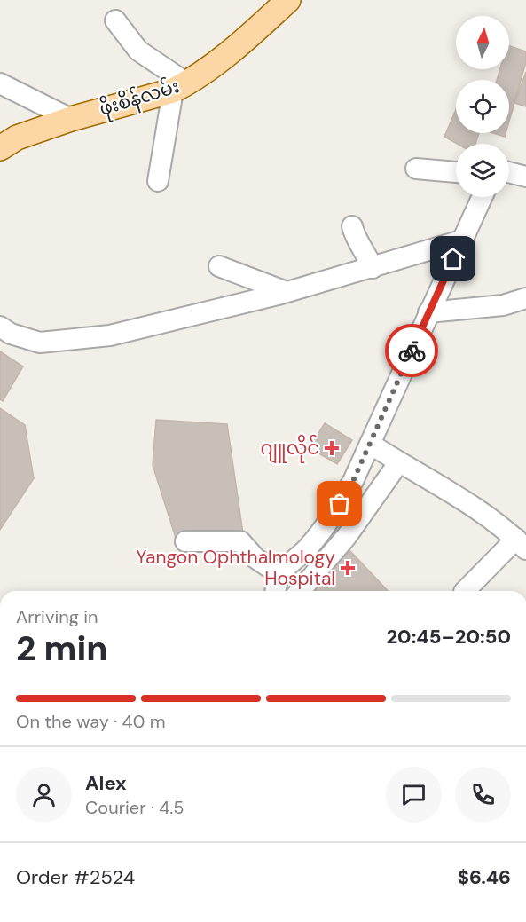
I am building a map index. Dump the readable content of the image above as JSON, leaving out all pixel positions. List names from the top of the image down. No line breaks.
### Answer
{"streets":{"main road":["ဖိုးစိန်လမ်း"]},"places":{"health":["ဂျူလိုင်","Yangon Ophthalmology Hospital"]},"north":"top","page":{"heading":["2 min","Arriving in","20:45–20:50"],"panel":["Alex","Courier · 4.5","Order #2524","$6.46"],"bar":"On the way · 40 m"}}
